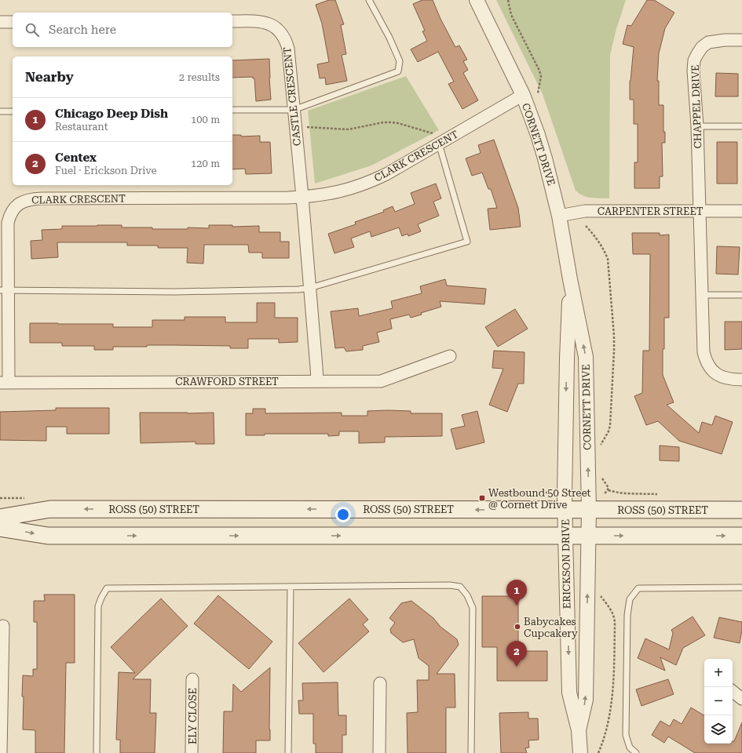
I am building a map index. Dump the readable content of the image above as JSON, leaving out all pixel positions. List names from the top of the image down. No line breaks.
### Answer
{"streets":{"main road":["ROSS (50) STREET"],"street":["CASTLE CRESCENT","CHAPPEL DRIVE","CORNETT DRIVE","CLARK CRESCENT","CARPENTER STREET","CRAWFORD STREET","ERICKSON DRIVE","ELY CLOSE"]},"crossings":[["CASTLE CRESCENT","CLARK CRESCENT"],["CHAPPEL DRIVE","CARPENTER STREET"],["CORNETT DRIVE","CLARK CRESCENT"],["CORNETT DRIVE","CARPENTER STREET"],["CORNETT DRIVE","ROSS (50) STREET"],["CORNETT DRIVE","ERICKSON DRIVE"],["CLARK CRESCENT","CRAWFORD STREET"],["ROSS (50) STREET","ERICKSON DRIVE"]],"places":{"transit":["Westbound 50 Street @ Cornett Drive"],"other":["Babycakes Cupcakery"]},"page":{"search":"Search here","heading":["Nearby","2 results"],"list":[{"mark":"1","name":"Chicago Deep Dish","note":"Restaurant","value":"100 m"},{"mark":"2","name":"Centex","note":"Fuel · Erickson Drive","value":"120 m"}],"pins":["1","2"],"map_buttons":["+","−"]}}
